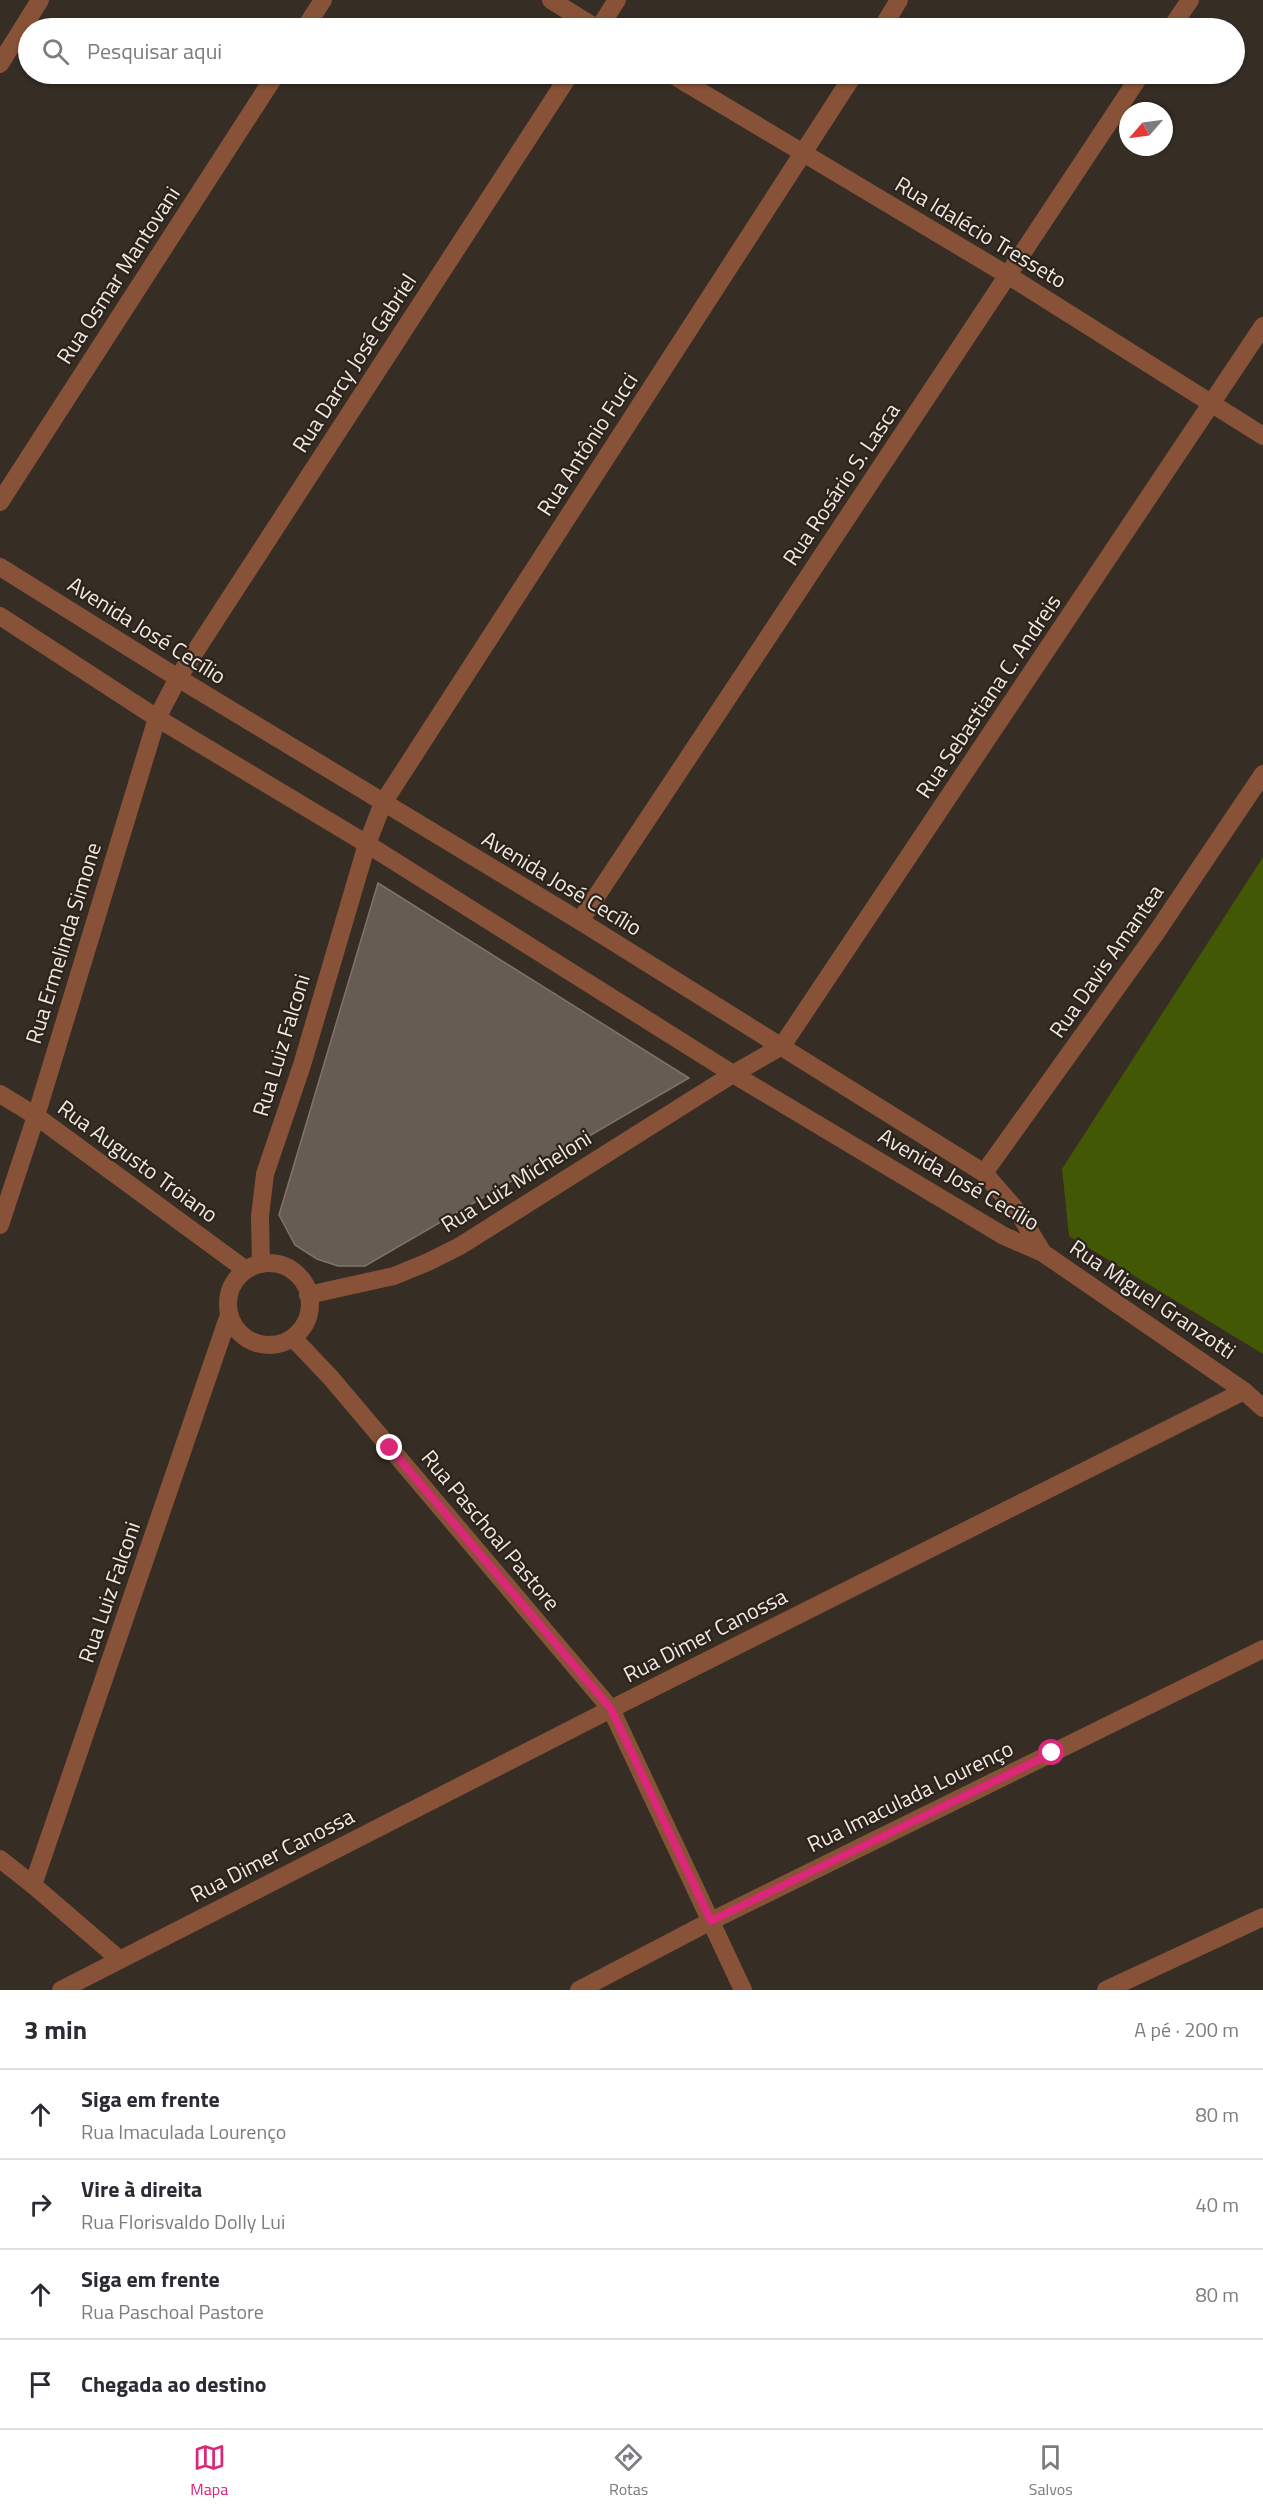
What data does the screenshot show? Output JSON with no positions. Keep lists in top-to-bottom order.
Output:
{
  "streets": {
    "street": [
      "Rua Idalécio Tresseto",
      "Rua Osmar Mantovani",
      "Rua Darcy José Gabriel",
      "Rua Antônio Fucci",
      "Rua Rosário S. Lasca",
      "Avenida José Cecílio",
      "Rua Sebastiana C. Andreis",
      "Rua Ermelinda Simone",
      "Rua Davis Amantea",
      "Rua Luiz Falconi",
      "Rua Augusto Troiano",
      "Rua Luiz Micheloni",
      "Rua Miguel Granzotti",
      "Rua Paschoal Pastore",
      "Rua Dimer Canossa",
      "Rua Imaculada Lourenço"
    ]
  },
  "crossings": [
    ["Rua Idalécio Tresseto", "Rua Antônio Fucci"],
    ["Rua Idalécio Tresseto", "Rua Rosário S. Lasca"],
    ["Rua Idalécio Tresseto", "Rua Sebastiana C. Andreis"],
    ["Rua Darcy José Gabriel", "Avenida José Cecílio"],
    ["Rua Darcy José Gabriel", "Rua Ermelinda Simone"],
    ["Rua Antônio Fucci", "Avenida José Cecílio"],
    ["Rua Antônio Fucci", "Rua Luiz Falconi"],
    ["Rua Rosário S. Lasca", "Avenida José Cecílio"],
    ["Avenida José Cecílio", "Rua Sebastiana C. Andreis"],
    ["Avenida José Cecílio", "Rua Ermelinda Simone"],
    ["Avenida José Cecílio", "Rua Davis Amantea"],
    ["Avenida José Cecílio", "Rua Luiz Falconi"],
    ["Avenida José Cecílio", "Rua Luiz Micheloni"],
    ["Avenida José Cecílio", "Rua Miguel Granzotti"],
    ["Rua Sebastiana C. Andreis", "Rua Luiz Micheloni"],
    ["Rua Ermelinda Simone", "Rua Augusto Troiano"],
    ["Rua Luiz Falconi", "Rua Augusto Troiano"],
    ["Rua Luiz Falconi", "Rua Luiz Micheloni"],
    ["Rua Luiz Falconi", "Rua Paschoal Pastore"],
    ["Rua Augusto Troiano", "Rua Luiz Micheloni"],
    ["Rua Augusto Troiano", "Rua Paschoal Pastore"],
    ["Rua Luiz Micheloni", "Rua Paschoal Pastore"],
    ["Rua Miguel Granzotti", "Rua Dimer Canossa"],
    ["Rua Paschoal Pastore", "Rua Dimer Canossa"],
    ["Rua Paschoal Pastore", "Rua Imaculada Lourenço"]
  ],
  "north": "bottom left",
  "page": {
    "search": "Pesquisar aqui",
    "heading": ["3 min", "A pé · 200 m"],
    "list": [
      ["Siga em frente", "Rua Imaculada Lourenço", "80 m"],
      ["Vire à direita", "Rua Florisvaldo Dolly Lui", "40 m"],
      ["Siga em frente", "Rua Paschoal Pastore", "80 m"],
      "Chegada ao destino"
    ],
    "nav": ["Mapa", "Rotas", "Salvos"]
  }
}
